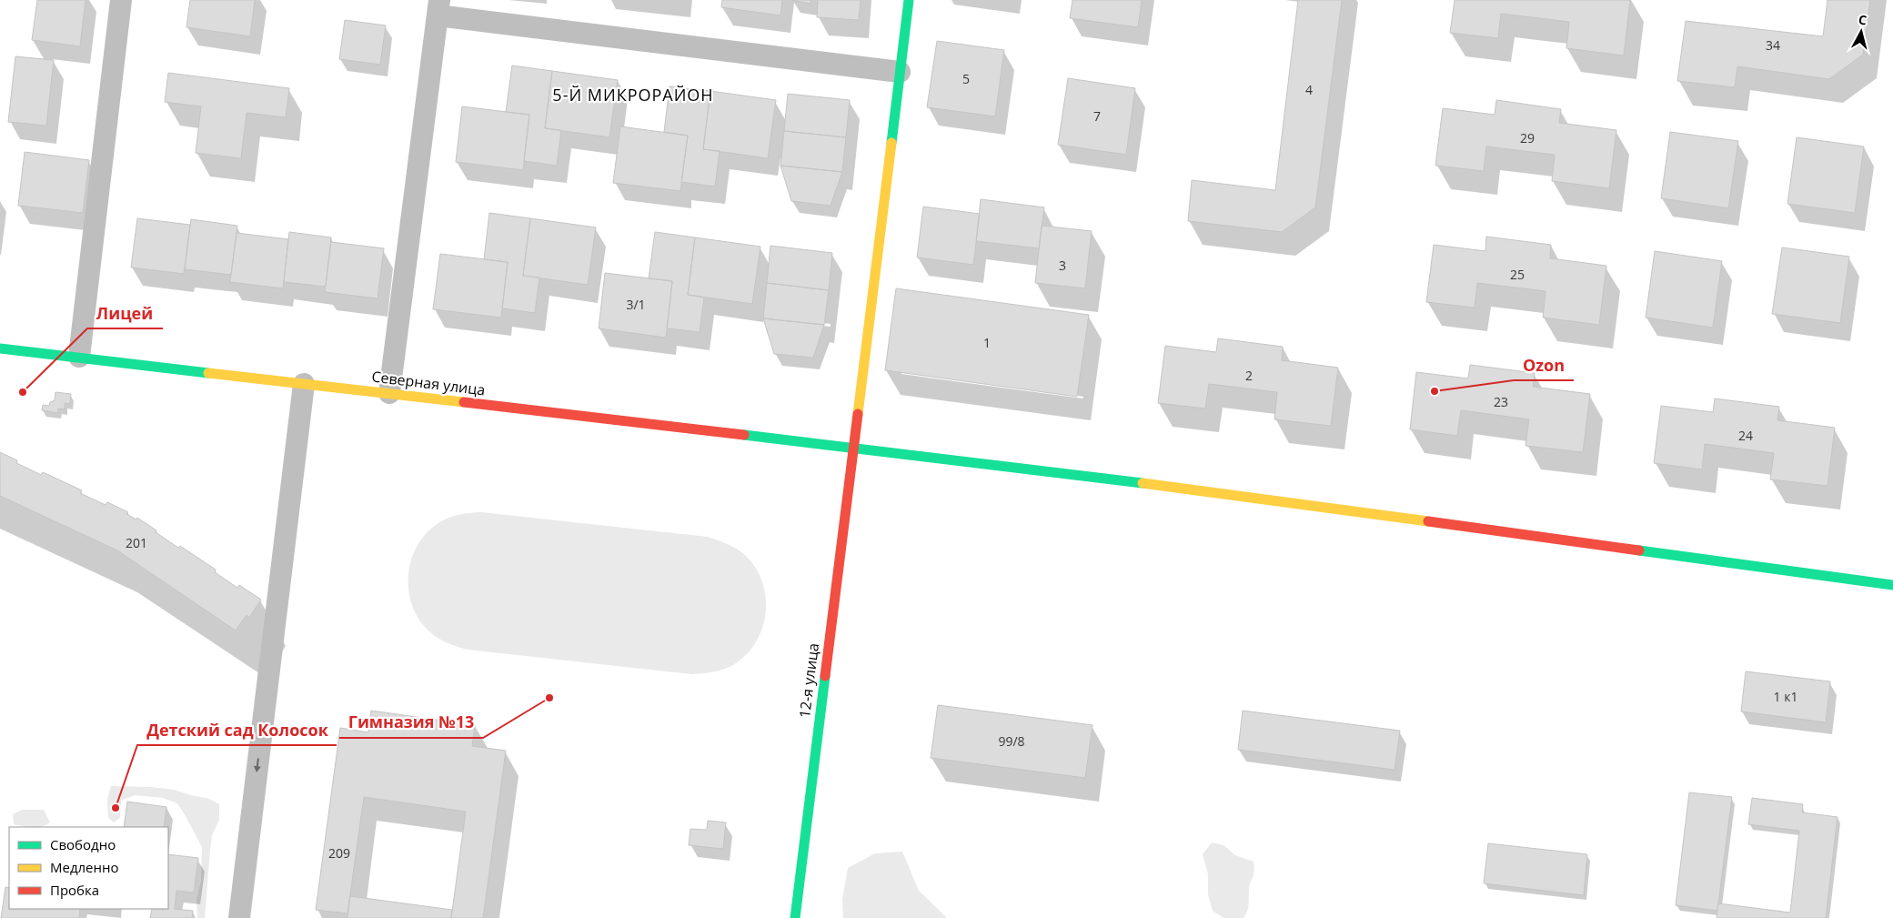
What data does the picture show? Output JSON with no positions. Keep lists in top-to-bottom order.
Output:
{
  "streets": {
    "street": ["Северная улица", "12-я улица"]
  },
  "crossings": [
    ["Северная улица", "12-я улица"]
  ],
  "districts": ["5-Й МИКРОРАЙОН"],
  "places": [
    "Ozon",
    "Лицей",
    "Гимназия №13",
    "Детский сад Колосок"
  ],
  "house_numbers": [
    "34",
    "5",
    "4",
    "7",
    "29",
    "3",
    "25",
    "3/1",
    "1",
    "2",
    "23",
    "24",
    "201",
    "1 к1",
    "99/8",
    "209"
  ],
  "legend": ["Свободно", "Медленно", "Пробка"],
  "north": "top"
}
